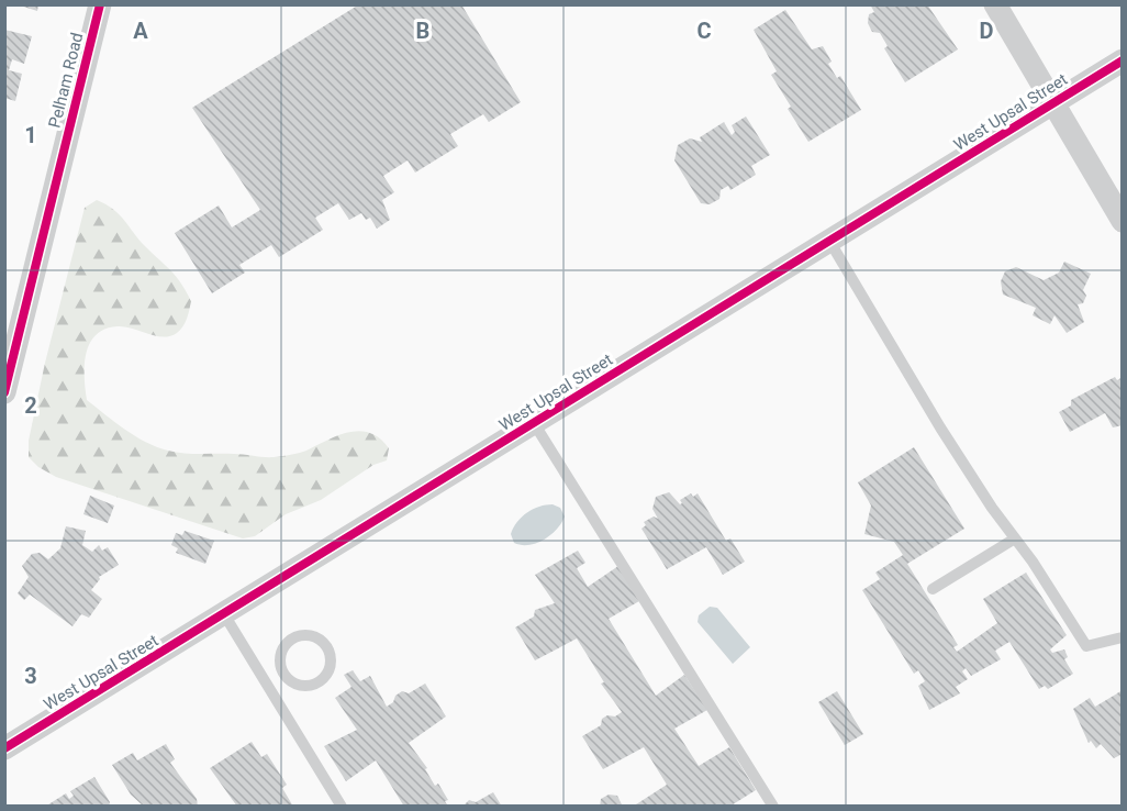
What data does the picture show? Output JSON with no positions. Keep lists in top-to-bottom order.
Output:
{
  "streets": {
    "street": ["Pelham Road", "West Upsal Street"]
  },
  "grid": {
    "columns": [
      "A",
      "B",
      "C",
      "D"
    ],
    "rows": ["1", "2", "3"]
  }
}
